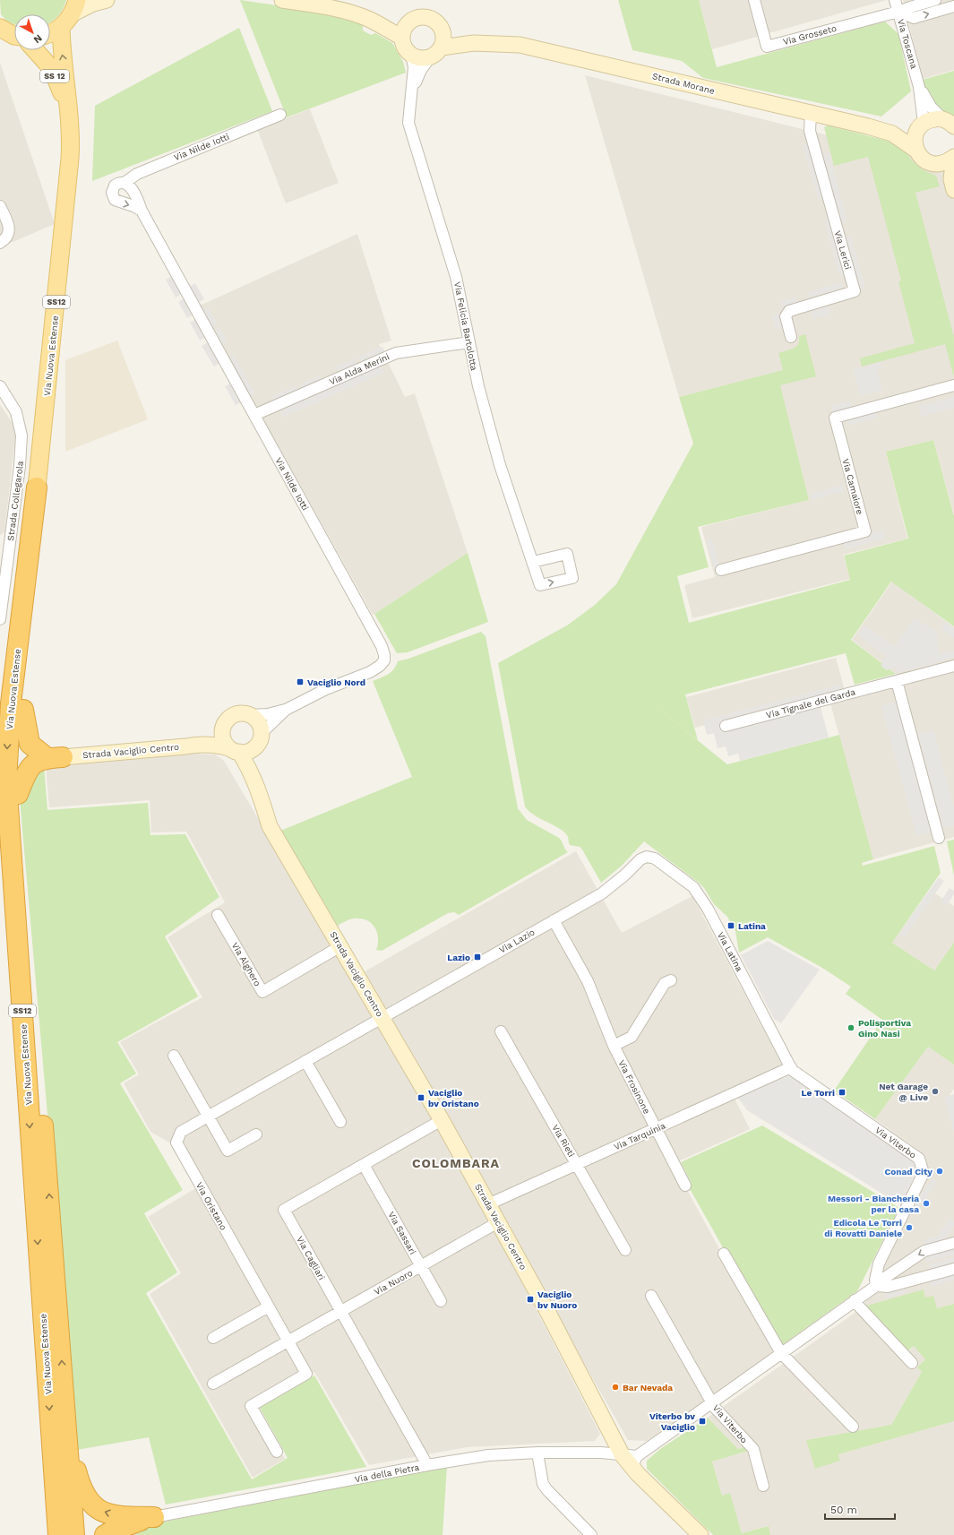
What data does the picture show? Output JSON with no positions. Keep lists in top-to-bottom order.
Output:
{
  "streets": {
    "highway": ["SS12", "Via Nuova Estense"],
    "main road": ["SS 12"],
    "street": [
      "Via Grosseto",
      "Via Toscana",
      "Strada Morane",
      "Via Nilde Iotti",
      "Via Lerici",
      "Via Felicia Bartolotta",
      "Via Alda Merini",
      "Via Camaiore",
      "Strada Collegarola",
      "Via Tignale del Garda",
      "Strada Vaciglio Centro",
      "Via Lazio",
      "Via Latina",
      "Via Alghero",
      "Via Frosinone",
      "Via Tarquinia",
      "Via Rieti",
      "Via Viterbo",
      "Via Oristano",
      "Via Sassari",
      "Via Cagliari",
      "Via Nuoro",
      "Via della Pietra"
    ]
  },
  "crossings": [
    ["Via Grosseto", "Via Toscana"],
    ["Via Toscana", "Strada Morane"],
    ["Strada Morane", "Via Lerici"],
    ["Strada Morane", "Via Felicia Bartolotta"],
    ["Via Nilde Iotti", "Via Alda Merini"],
    ["Via Nilde Iotti", "Strada Vaciglio Centro"],
    ["Via Felicia Bartolotta", "Via Alda Merini"],
    ["Strada Vaciglio Centro", "Via Lazio"],
    ["Strada Vaciglio Centro", "Via Alghero"],
    ["Strada Vaciglio Centro", "Via Tarquinia"],
    ["Strada Vaciglio Centro", "Via Viterbo"],
    ["Strada Vaciglio Centro", "Via Oristano"],
    ["Strada Vaciglio Centro", "Via Cagliari"],
    ["Strada Vaciglio Centro", "Via Nuoro"],
    ["Strada Vaciglio Centro", "Via della Pietra"],
    ["Via Lazio", "Via Latina"],
    ["Via Lazio", "Via Frosinone"],
    ["Via Lazio", "Via Oristano"],
    ["Via Latina", "Via Tarquinia"],
    ["Via Latina", "Via Viterbo"],
    ["Via Frosinone", "Via Tarquinia"],
    ["Via Tarquinia", "Via Rieti"],
    ["Via Tarquinia", "Via Viterbo"],
    ["Via Viterbo", "Via della Pietra"],
    ["Via Oristano", "Via Nuoro"],
    ["Via Sassari", "Via Cagliari"],
    ["Via Sassari", "Via Nuoro"],
    ["Via Cagliari", "Via Nuoro"],
    ["Via Cagliari", "Via della Pietra"]
  ],
  "districts": ["COLOMBARA"],
  "places": {
    "transit": [
      "Vaciglio Nord",
      "Latina",
      "Lazio",
      "Le Torri",
      "Vaciglio bv Oristano",
      "Vaciglio bv Nuoro",
      "Viterbo bv Vaciglio"
    ],
    "other": [
      "Polisportiva Gino Nasi",
      "Net Garage @ Live",
      "Conad City",
      "Messori - Biancheria per la casa",
      "Edicola Le Torri di Rovatti Daniele",
      "Bar Nevada"
    ]
  },
  "scale_bar": "50 m",
  "north": "bottom right"
}
